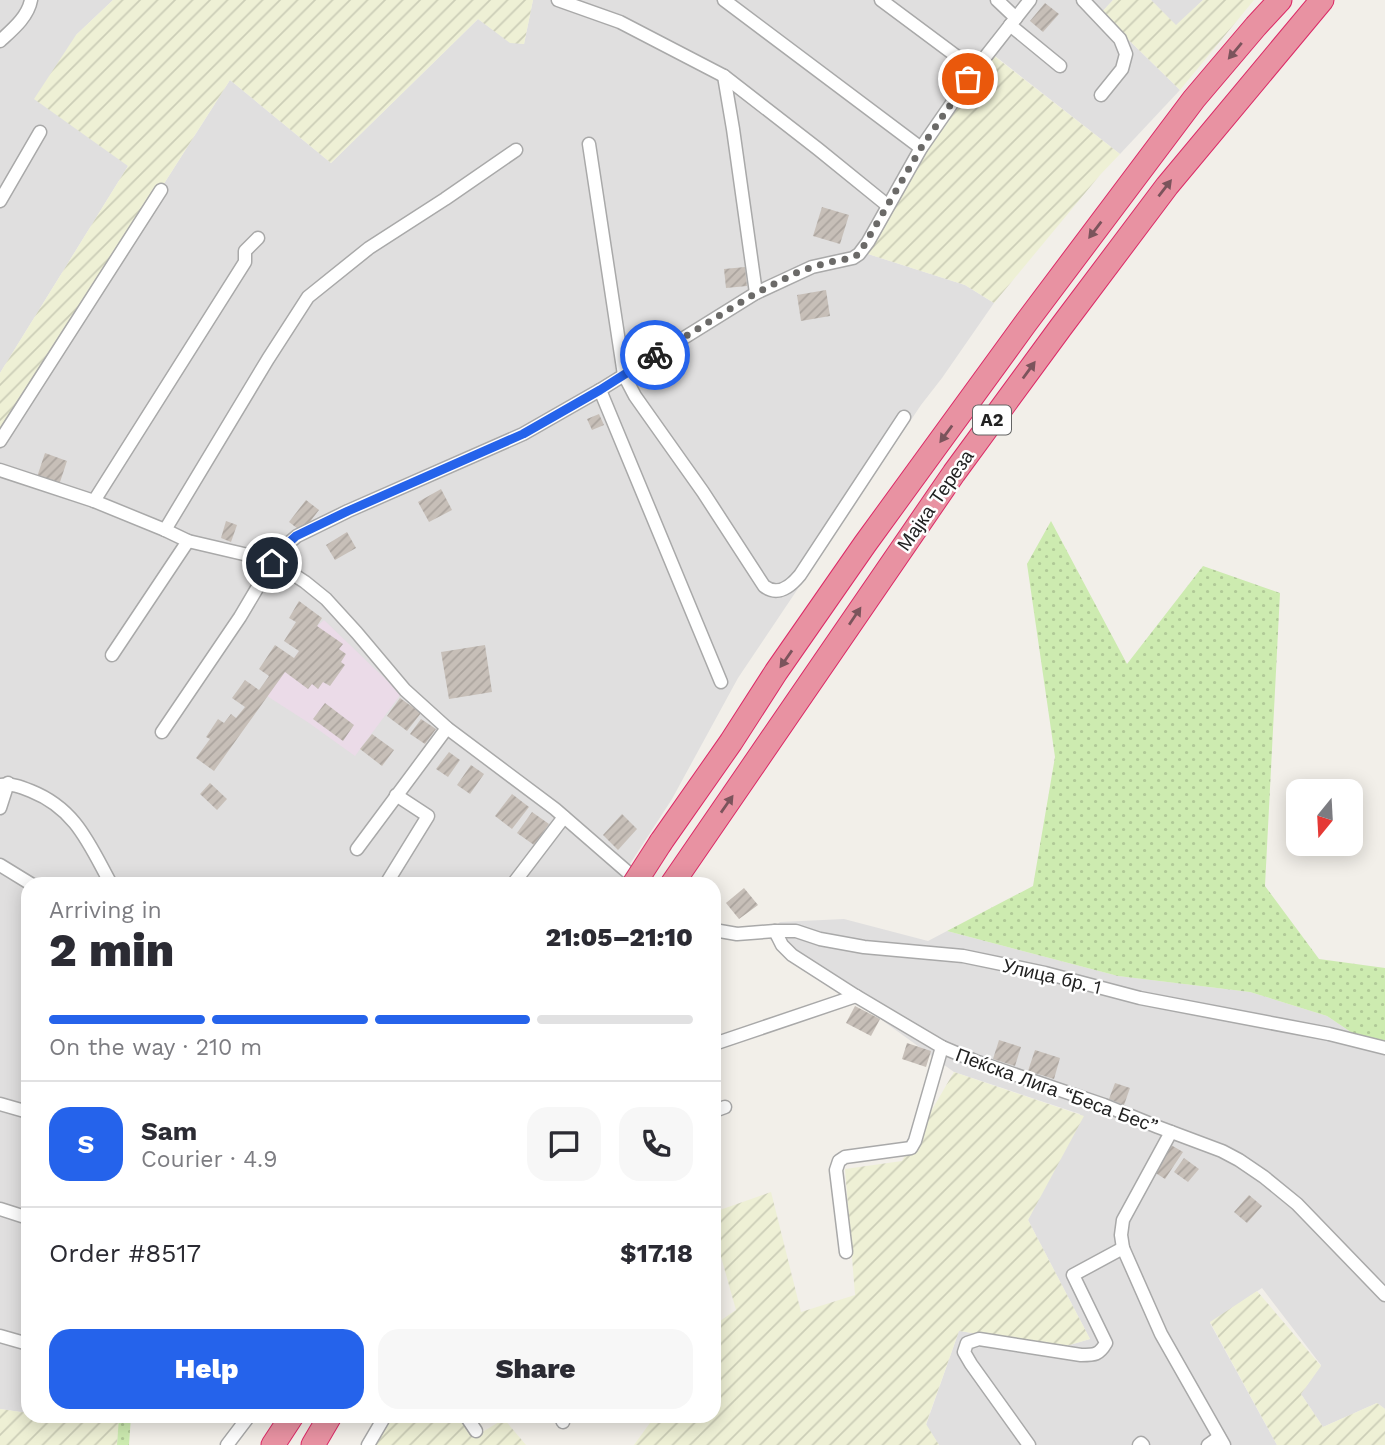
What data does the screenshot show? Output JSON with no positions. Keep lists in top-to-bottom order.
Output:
{
  "streets": {
    "highway": ["A2", "Мајка Тереза"],
    "street": ["Улица бр. 1", "Пеќска Лига “Беса Бес”"]
  },
  "crossings": [
    ["Улица бр. 1", "Пеќска Лига “Беса Бес”"]
  ],
  "north": "bottom",
  "page": {
    "heading": ["2 min", "Arriving in", "21:05–21:10"],
    "panel": [
      "Sam",
      "Courier · 4.9",
      "Order #8517",
      "$17.18"
    ],
    "bar": "On the way · 210 m",
    "round": "S",
    "buttons": ["Help", "Share"]
  }
}
